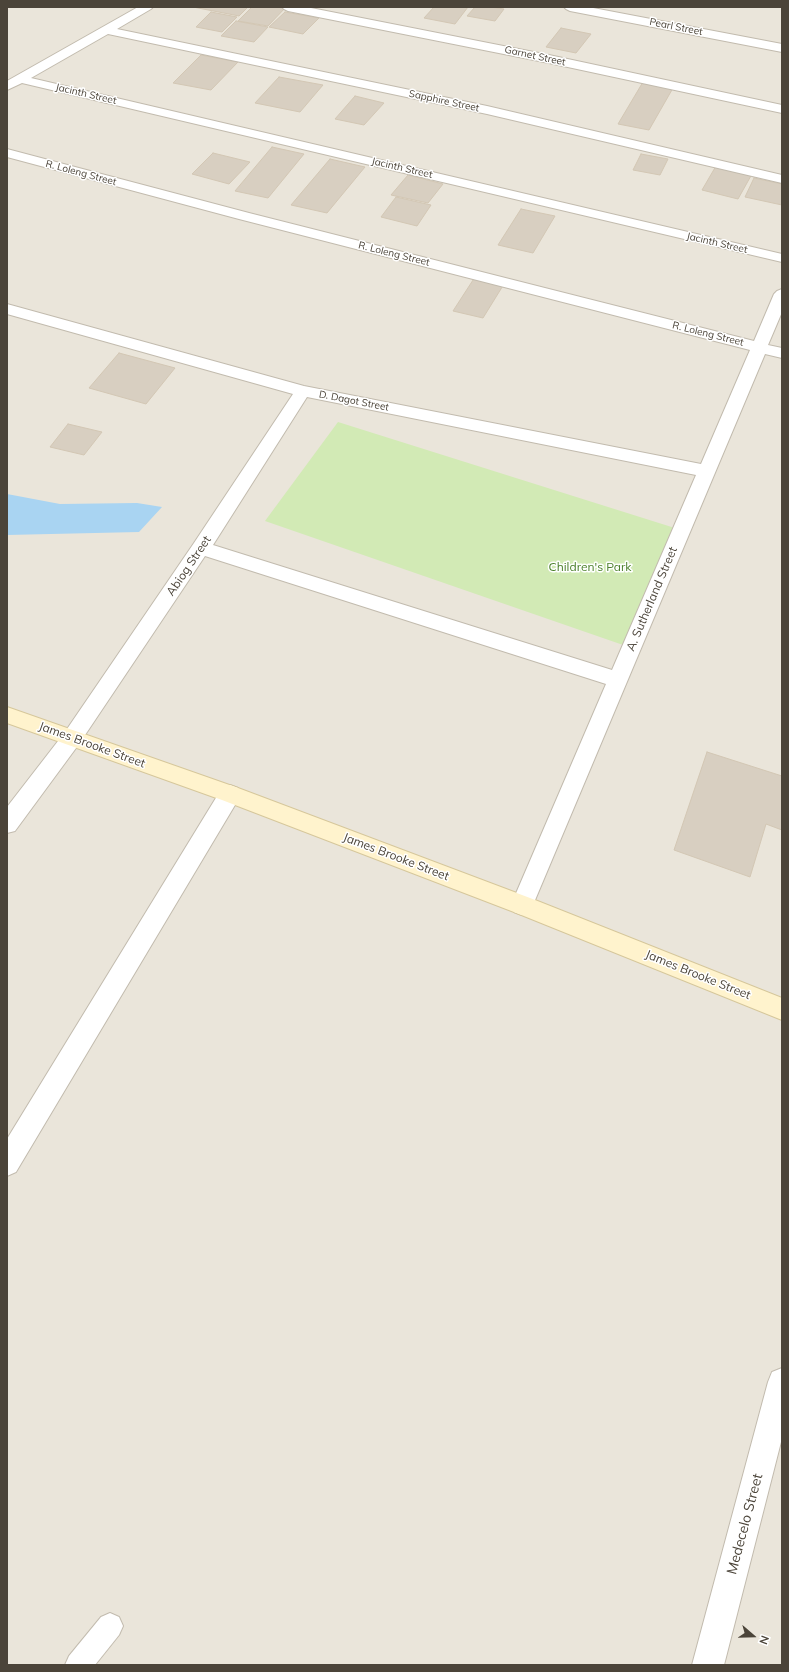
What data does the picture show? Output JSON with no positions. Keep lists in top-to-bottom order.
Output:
{
  "streets": {
    "street": [
      "Pearl Street",
      "Garnet Street",
      "Jacinth Street",
      "Sapphire Street",
      "R. Loleng Street",
      "D. Dagot Street",
      "Abiog Street",
      "A. Sutherland Street",
      "James Brooke Street",
      "Medecelo Street"
    ]
  },
  "crossings": [
    ["R. Loleng Street", "A. Sutherland Street"],
    ["D. Dagot Street", "Abiog Street"],
    ["D. Dagot Street", "A. Sutherland Street"],
    ["Abiog Street", "James Brooke Street"],
    ["A. Sutherland Street", "James Brooke Street"]
  ],
  "parks": ["Children's Park"],
  "north": "right"
}
